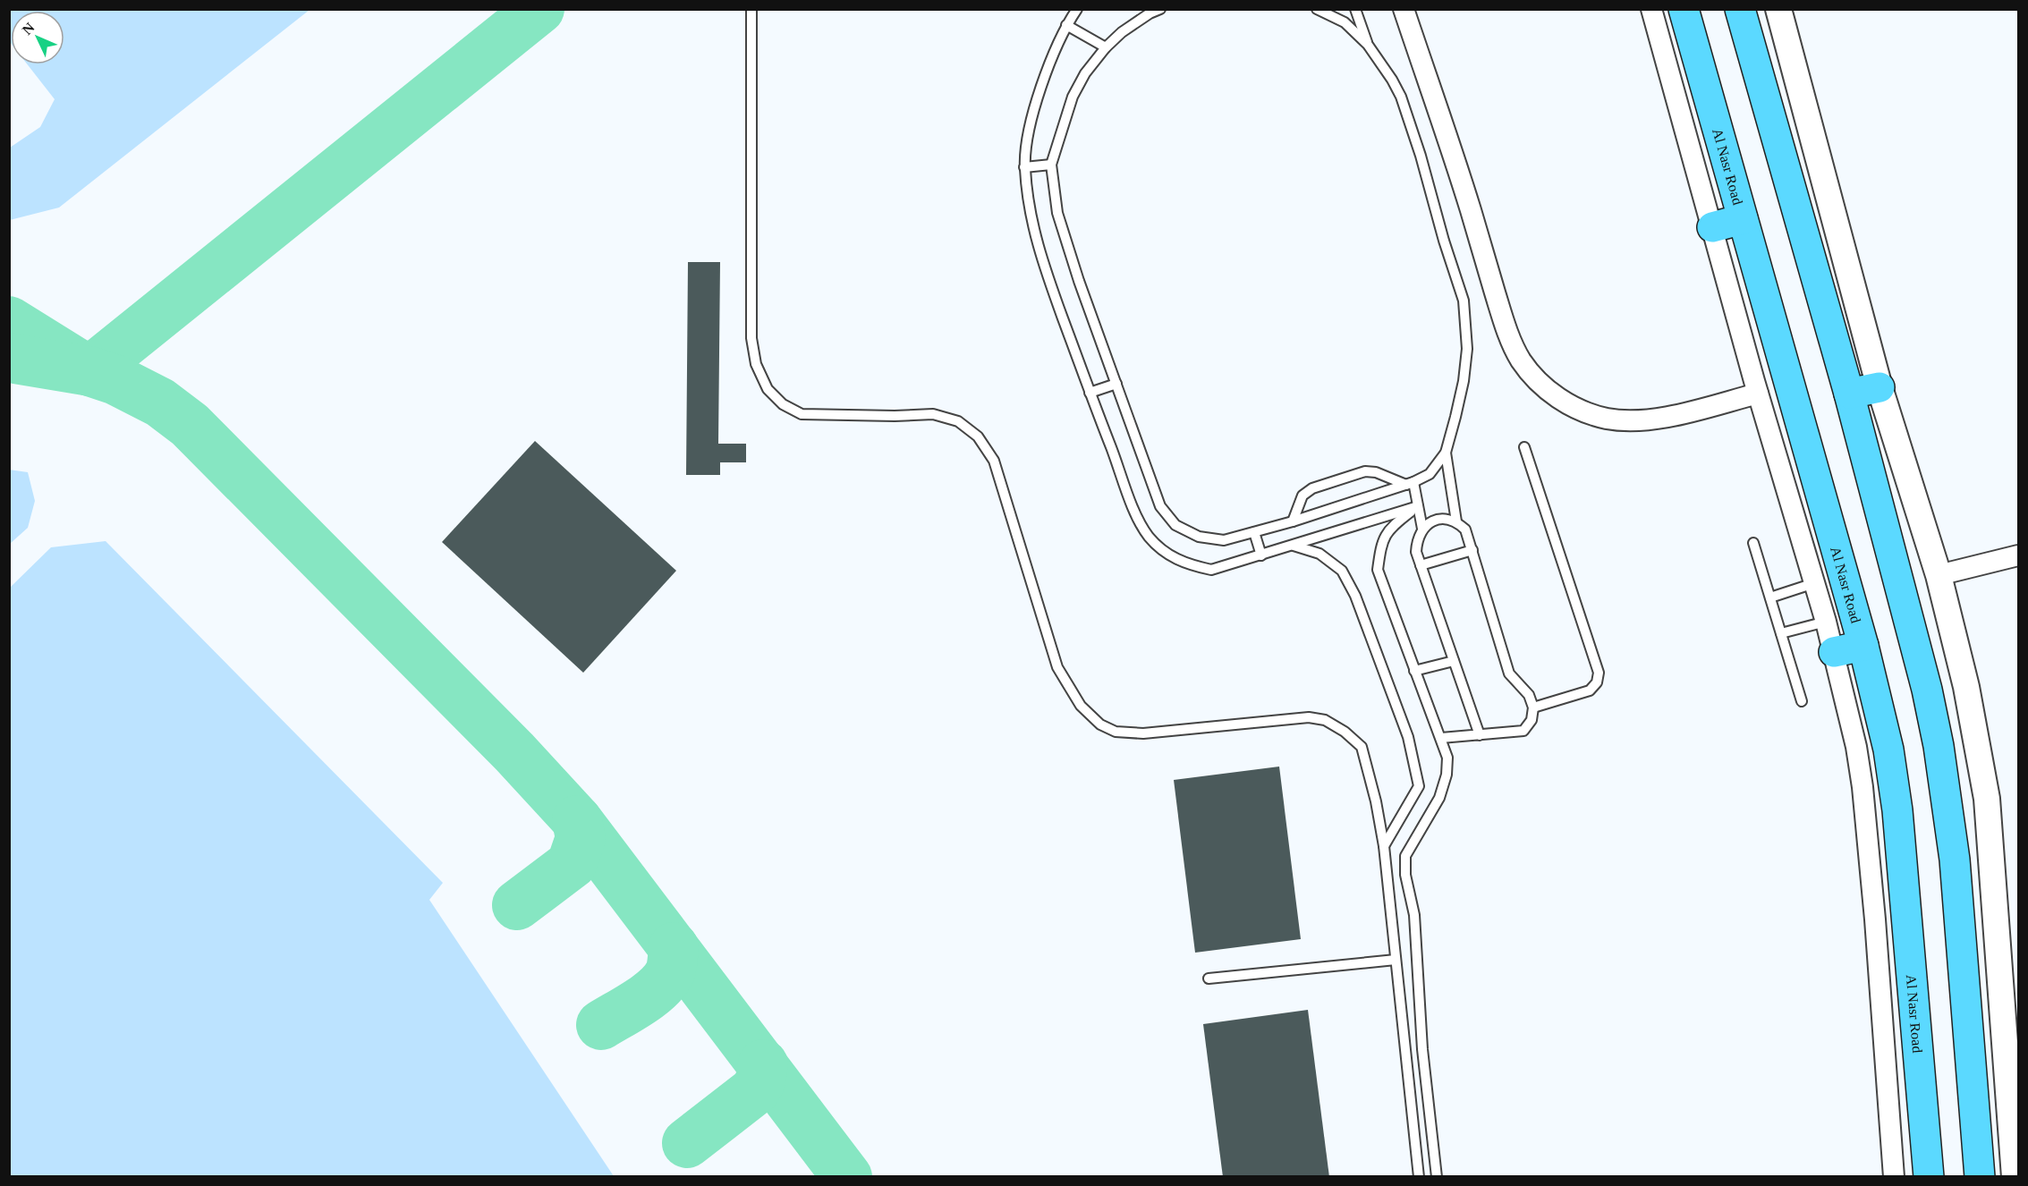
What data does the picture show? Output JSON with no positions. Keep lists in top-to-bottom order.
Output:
{
  "streets": {
    "highway": ["Al Nasr Road"]
  },
  "north": "top left"
}
